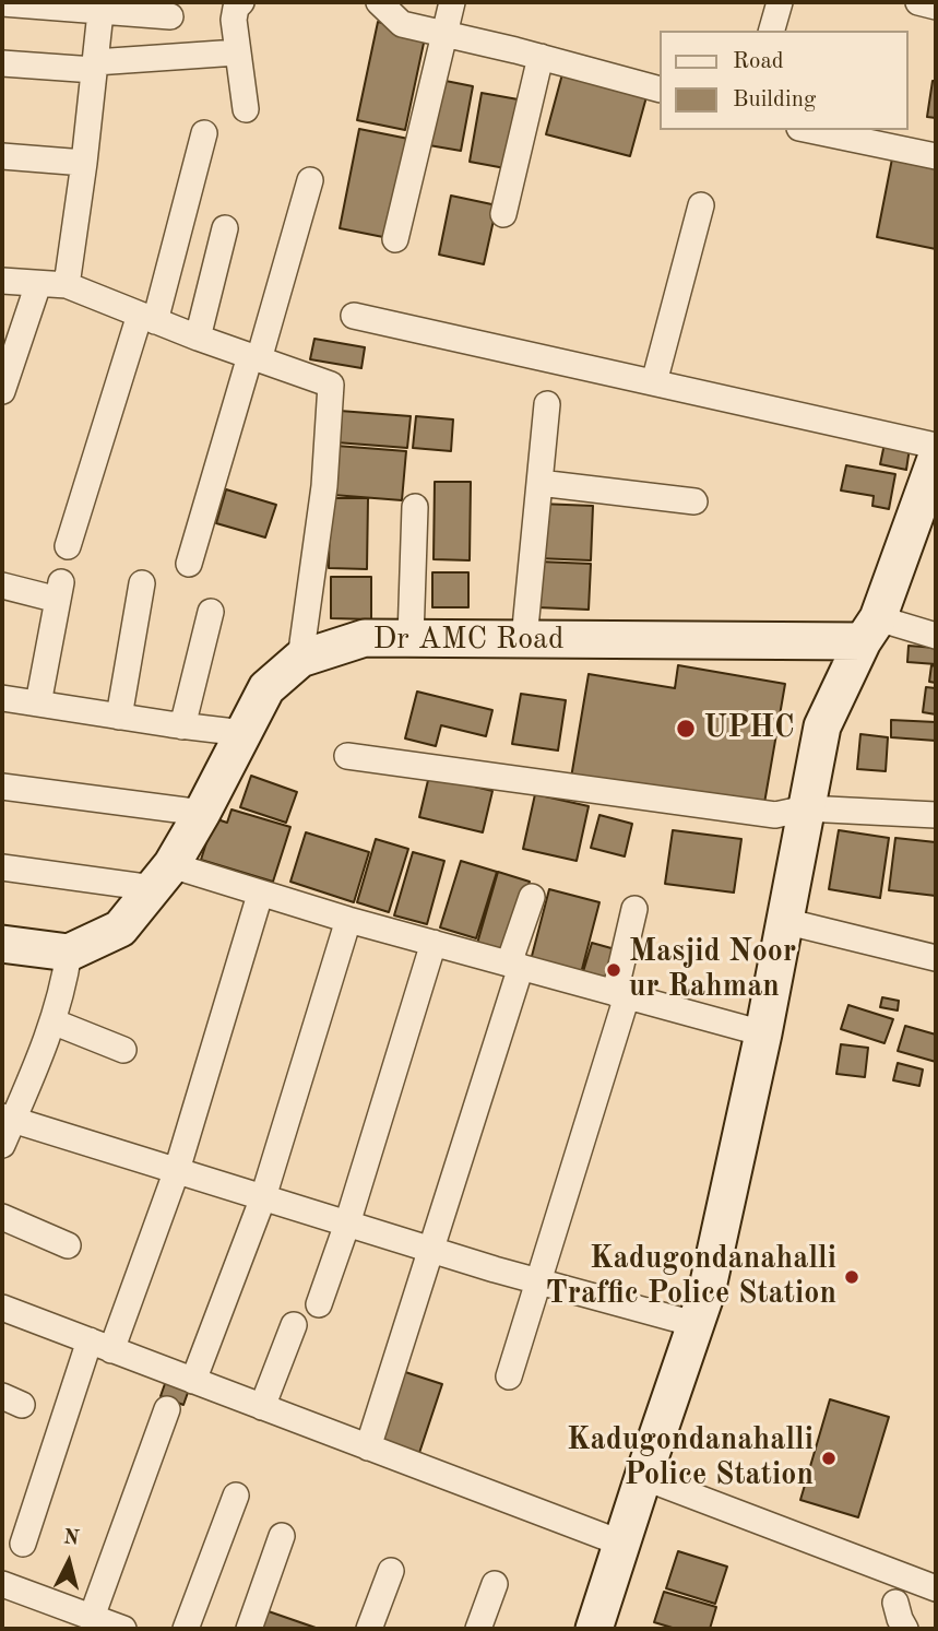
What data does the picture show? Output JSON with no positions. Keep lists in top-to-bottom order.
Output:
{
  "streets": {
    "main road": ["Dr AMC Road"]
  },
  "places": [
    "UPHC",
    "Masjid Noor ur Rahman",
    "Kadugondanahalli Traffic Police Station",
    "Kadugondanahalli Police Station"
  ],
  "legend": ["Road", "Building"],
  "north": "top"
}
